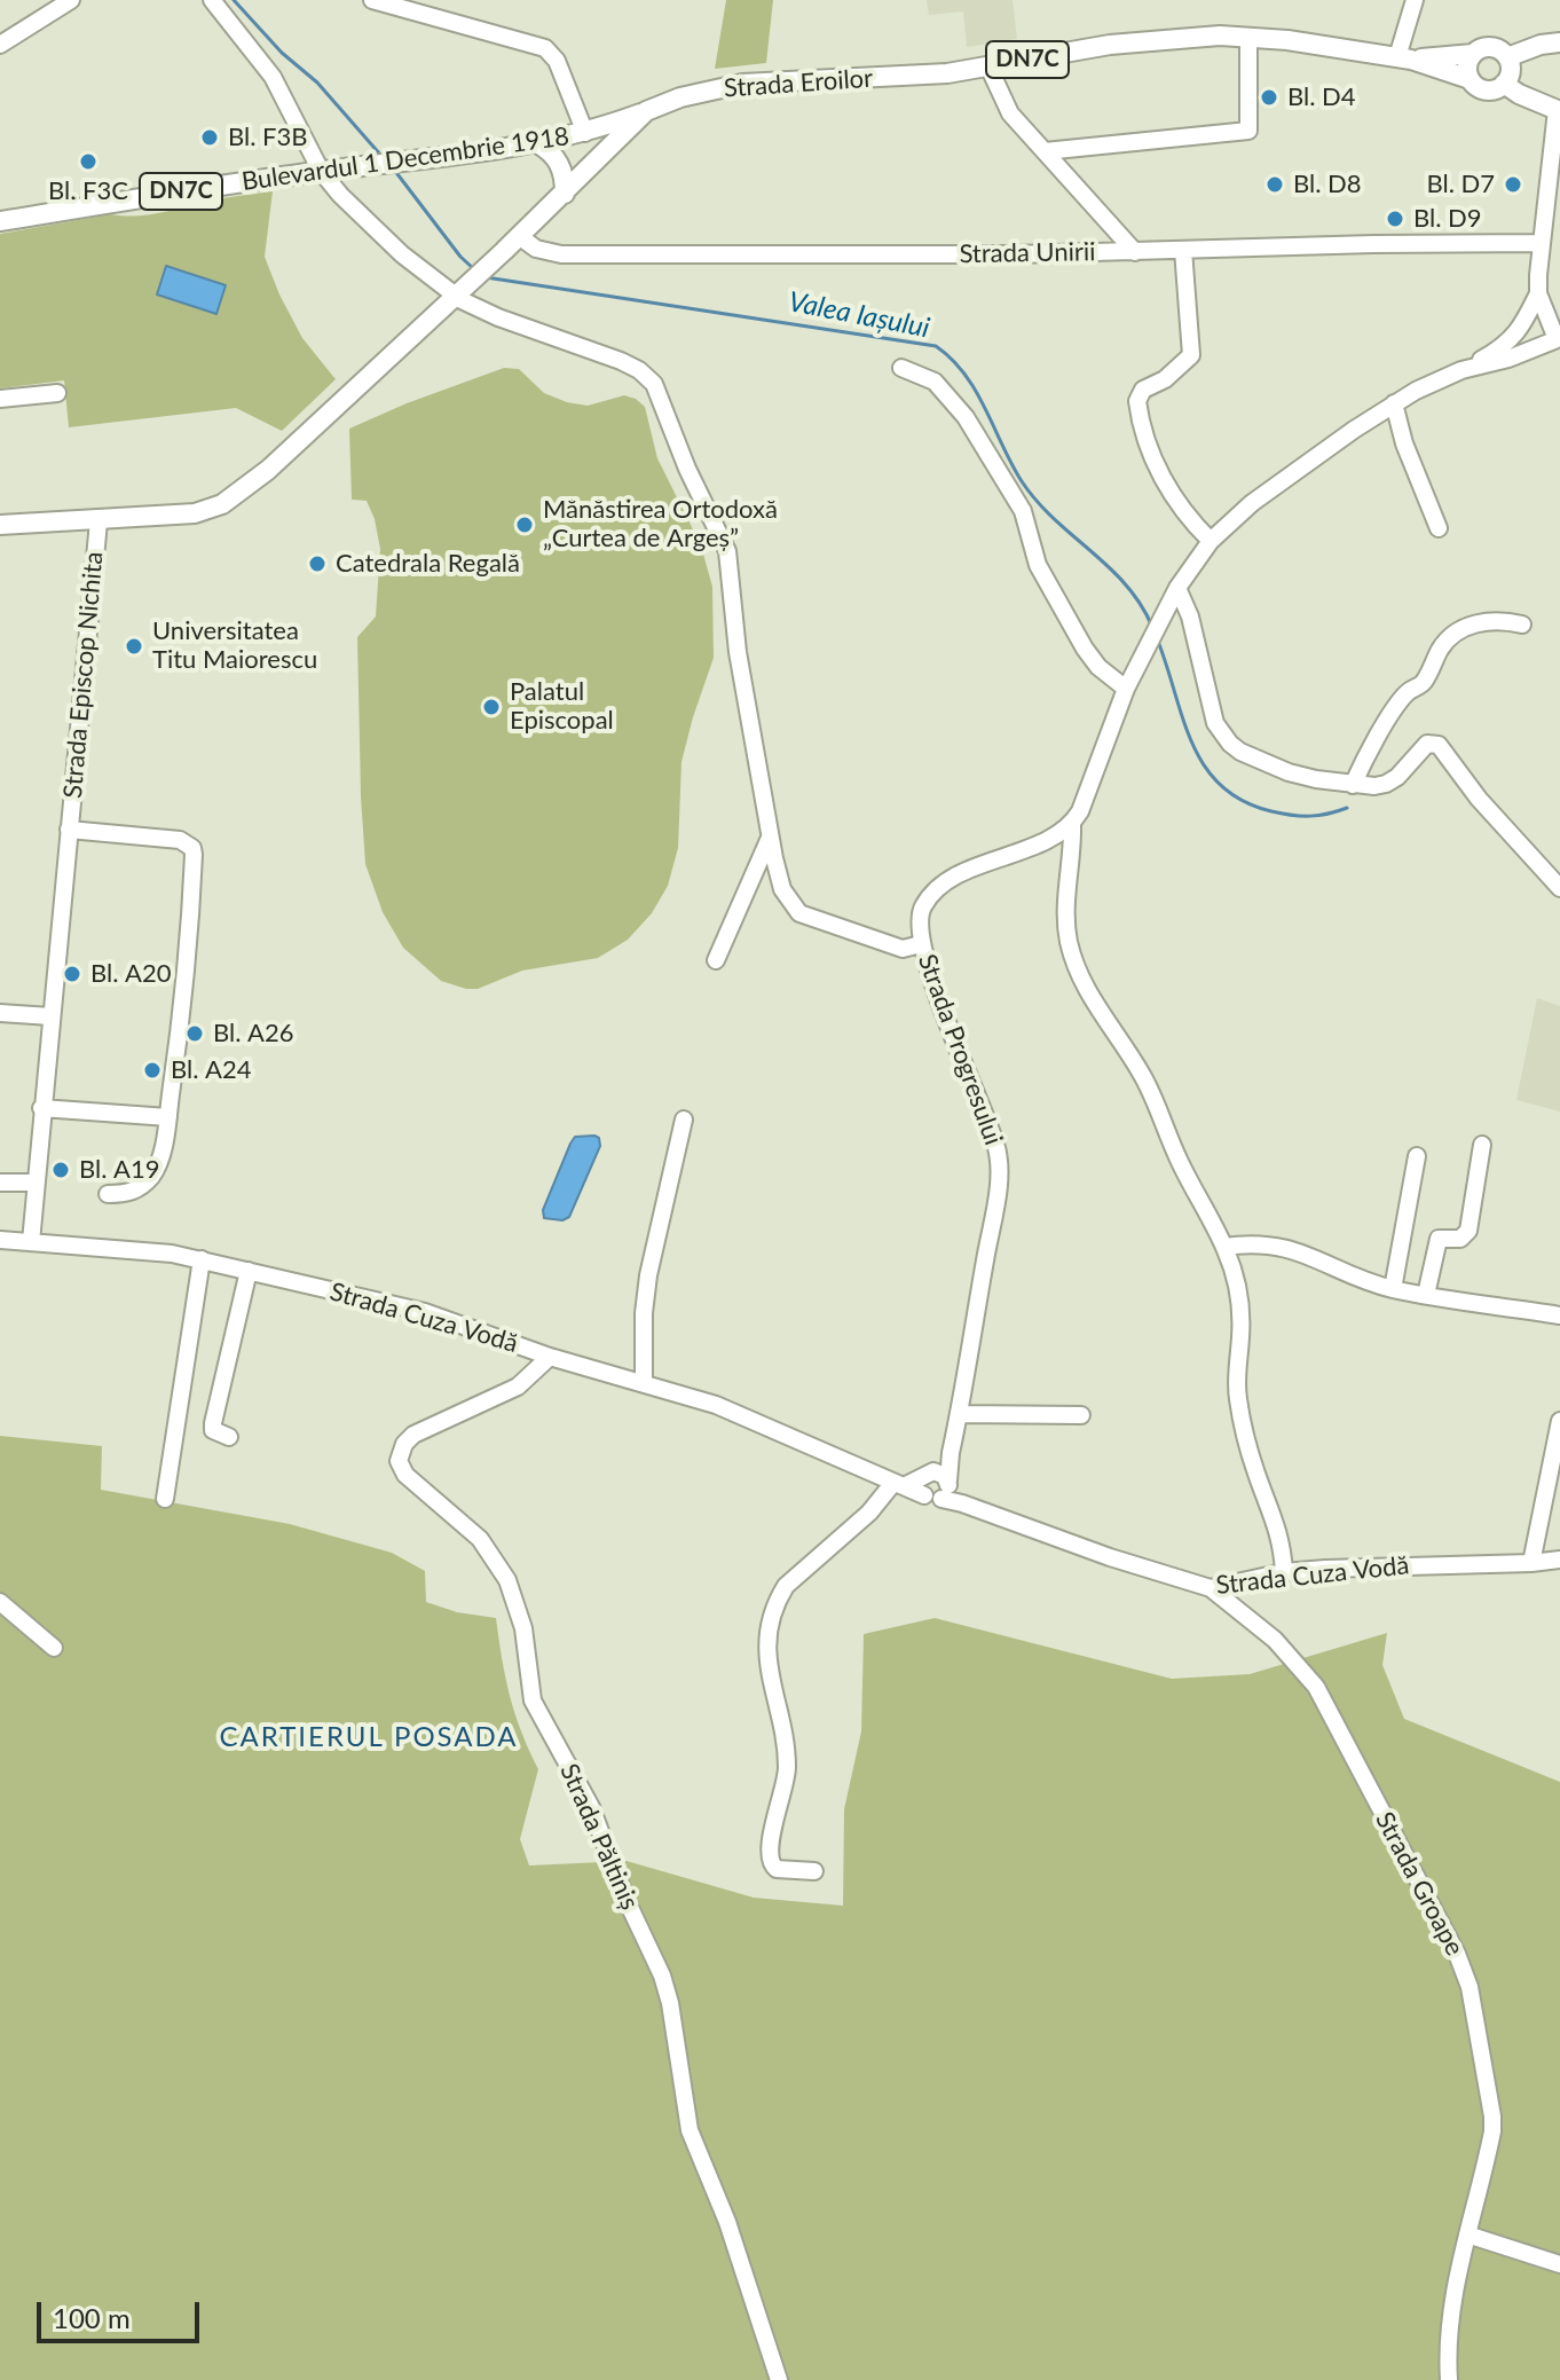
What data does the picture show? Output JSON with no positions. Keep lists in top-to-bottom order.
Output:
{
  "streets": {
    "main road": ["DN7C", "Strada Eroilor", "Bulevardul 1 Decembrie 1918"],
    "street": [
      "Strada Unirii",
      "Strada Episcop Nichita",
      "Strada Progresului",
      "Strada Cuza Vodă",
      "Strada Păltiniș",
      "Strada Groape"
    ]
  },
  "crossings": [
    ["DN7C", "Strada Eroilor"],
    ["Strada Eroilor", "Bulevardul 1 Decembrie 1918"],
    ["Strada Eroilor", "Strada Unirii"],
    ["Strada Eroilor", "Strada Episcop Nichita"],
    ["Strada Episcop Nichita", "Strada Cuza Vodă"],
    ["Strada Progresului", "Strada Cuza Vodă"],
    ["Strada Cuza Vodă", "Strada Păltiniș"],
    ["Strada Cuza Vodă", "Strada Groape"]
  ],
  "districts": ["CARTIERUL POSADA"],
  "water": ["Valea Iașului"],
  "places": [
    "Bl. D4",
    "Bl. F3B",
    "Bl. F3C",
    "Bl. D8",
    "Bl. D7",
    "Bl. D9",
    "Mănăstirea Ortodoxă „Curtea de Argeș”",
    "Catedrala Regală",
    "Universitatea Titu Maiorescu",
    "Palatul Episcopal",
    "Bl. A20",
    "Bl. A26",
    "Bl. A24",
    "Bl. A19"
  ],
  "scale_bar": "100 m"
}
